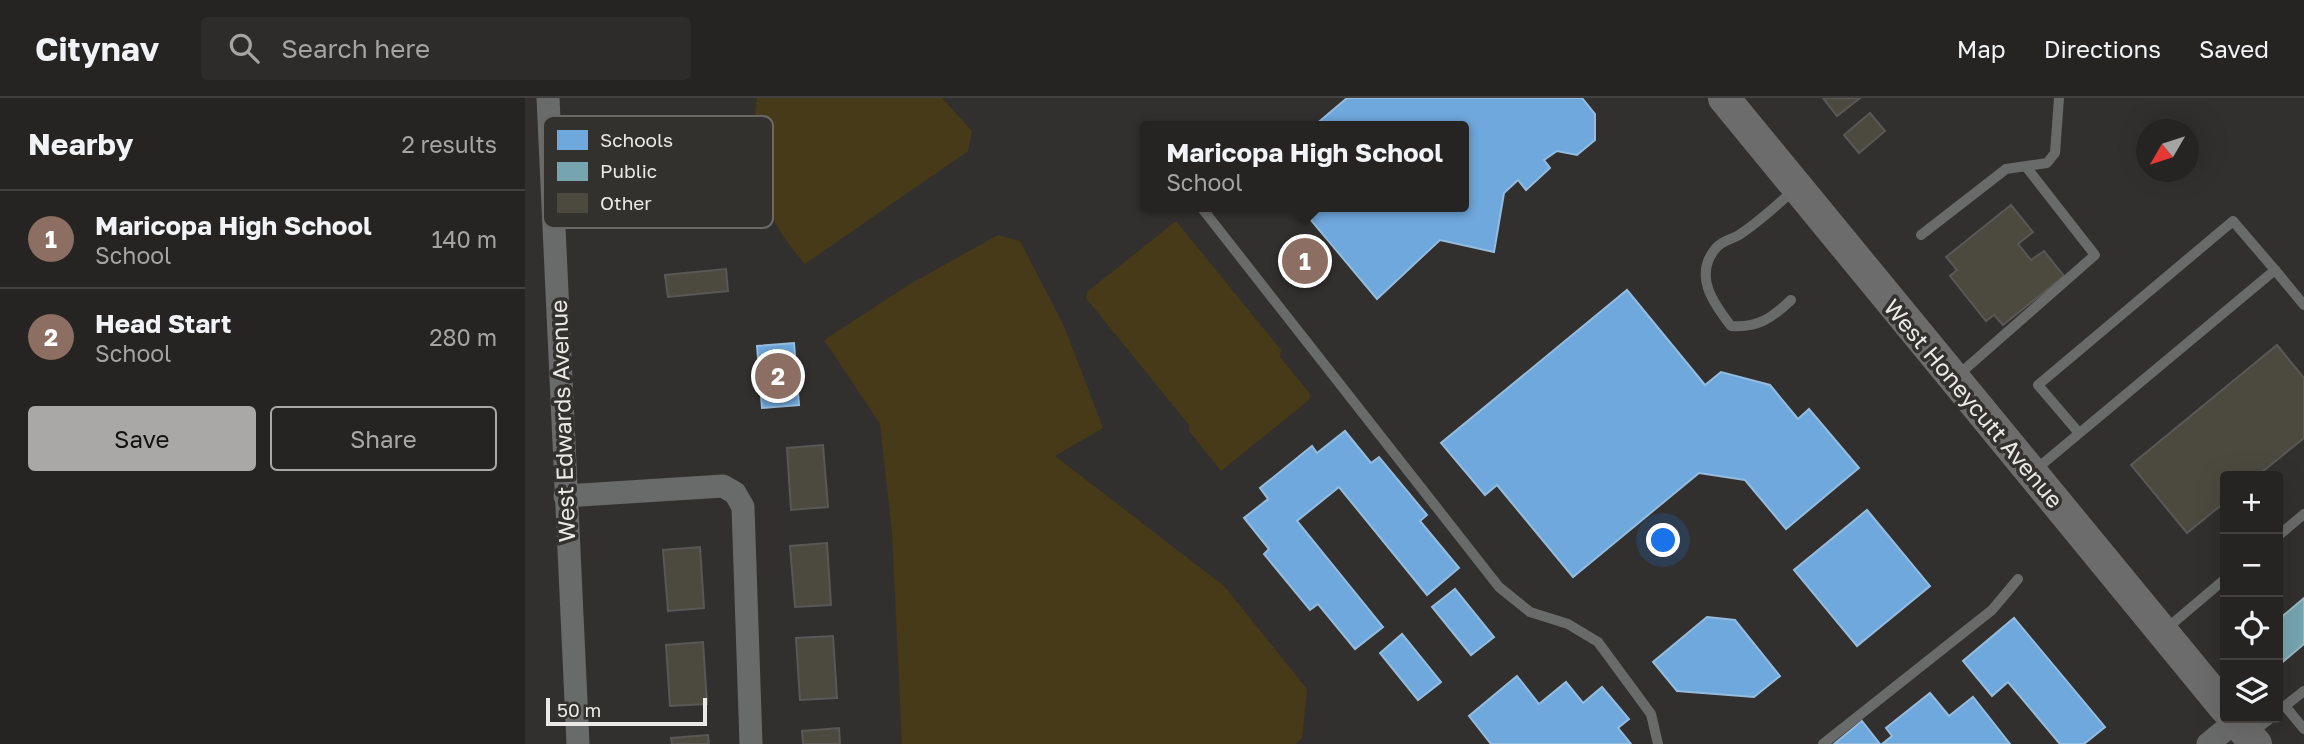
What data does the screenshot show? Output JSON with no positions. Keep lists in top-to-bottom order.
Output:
{
  "streets": {
    "street": ["West Honeycutt Avenue", "West Edwards Avenue"]
  },
  "legend": ["Schools", "Public", "Other"],
  "scale_bar": "50 m",
  "north": "bottom left",
  "page": {
    "header": "Citynav",
    "search": "Search here",
    "nav": ["Map", "Directions", "Saved"],
    "heading": ["Nearby", "2 results"],
    "popup": ["Maricopa High School", "School"],
    "list": [
      {
        "mark": "1",
        "name": "Maricopa High School",
        "note": "School",
        "value": "140 m"
      },
      {
        "mark": "2",
        "name": "Head Start",
        "note": "School",
        "value": "280 m"
      }
    ],
    "pins": ["1", "2"],
    "buttons": ["Save", "Share"],
    "map_buttons": ["+", "−"],
    "scale": "50 m"
  }
}
